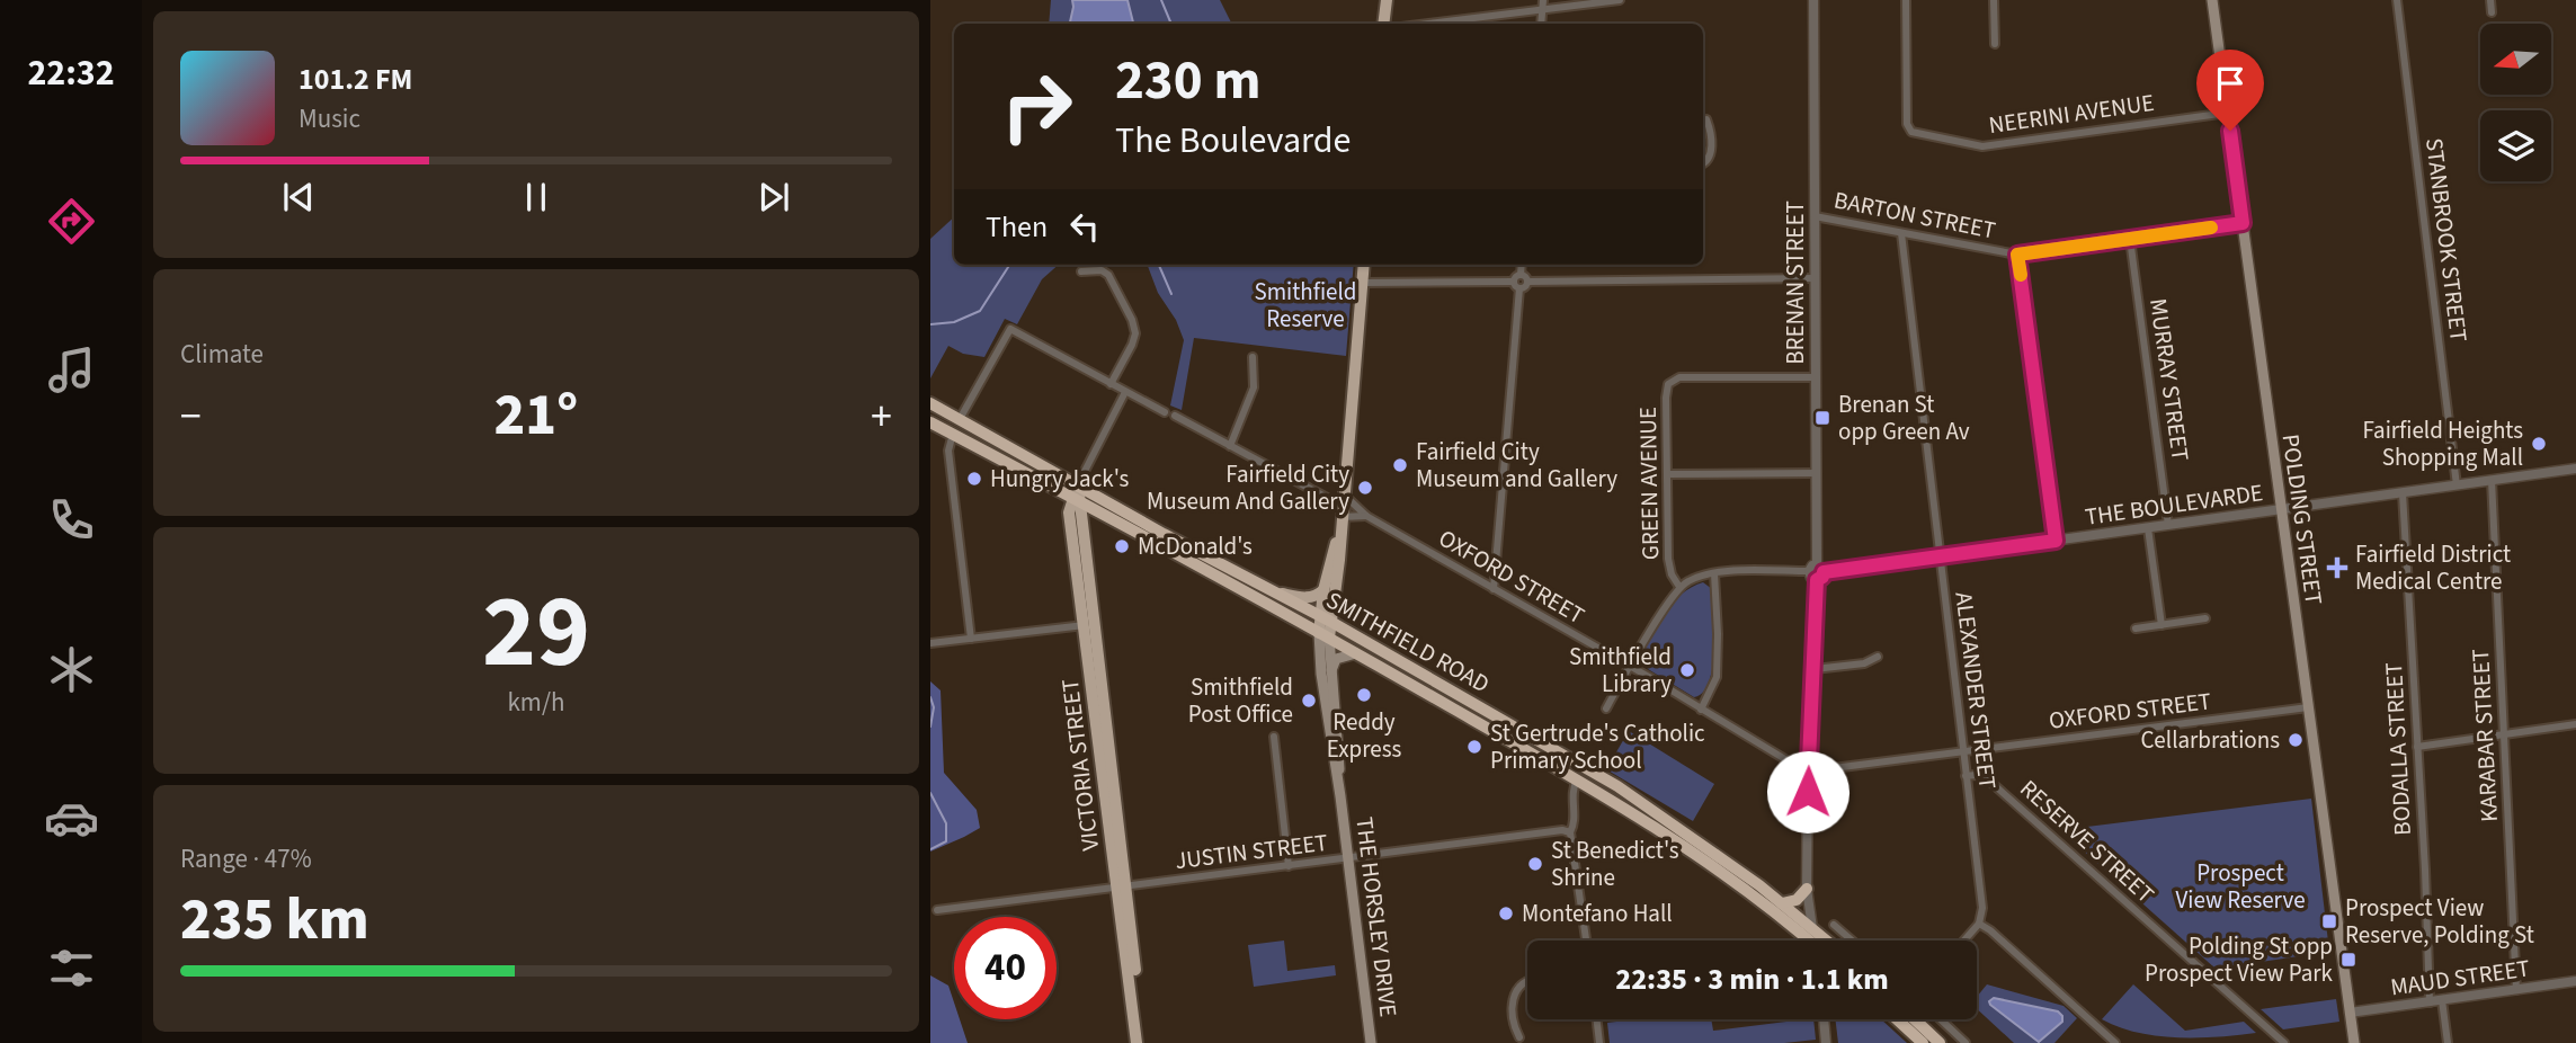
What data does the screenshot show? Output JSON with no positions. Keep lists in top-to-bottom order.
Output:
{
  "streets": {
    "highway": ["SMITHFIELD ROAD"],
    "main road": ["POLDING STREET", "VICTORIA STREET", "THE HORSLEY DRIVE"],
    "street": [
      "NEERINI AVENUE",
      "BARTON STREET",
      "STANBROOK STREET",
      "BRENAN STREET",
      "MURRAY STREET",
      "GREEN AVENUE",
      "THE BOULEVARDE",
      "OXFORD STREET",
      "ALEXANDER STREET",
      "KARABAR STREET",
      "BODALLA STREET",
      "RESERVE STREET",
      "JUSTIN STREET",
      "MAUD STREET"
    ]
  },
  "crossings": [
    ["NEERINI AVENUE", "POLDING STREET"],
    ["BARTON STREET", "BRENAN STREET"],
    ["BARTON STREET", "MURRAY STREET"],
    ["BARTON STREET", "POLDING STREET"],
    ["BARTON STREET", "ALEXANDER STREET"],
    ["STANBROOK STREET", "THE BOULEVARDE"],
    ["BRENAN STREET", "GREEN AVENUE"],
    ["BRENAN STREET", "THE BOULEVARDE"],
    ["BRENAN STREET", "OXFORD STREET"],
    ["MURRAY STREET", "THE BOULEVARDE"],
    ["GREEN AVENUE", "THE BOULEVARDE"],
    ["THE BOULEVARDE", "POLDING STREET"],
    ["THE BOULEVARDE", "ALEXANDER STREET"],
    ["THE BOULEVARDE", "KARABAR STREET"],
    ["THE BOULEVARDE", "BODALLA STREET"],
    ["POLDING STREET", "OXFORD STREET"],
    ["POLDING STREET", "MAUD STREET"],
    ["OXFORD STREET", "ALEXANDER STREET"],
    ["OXFORD STREET", "THE HORSLEY DRIVE"],
    ["SMITHFIELD ROAD", "VICTORIA STREET"],
    ["SMITHFIELD ROAD", "THE HORSLEY DRIVE"],
    ["ALEXANDER STREET", "RESERVE STREET"],
    ["KARABAR STREET", "MAUD STREET"],
    ["BODALLA STREET", "MAUD STREET"],
    ["VICTORIA STREET", "JUSTIN STREET"],
    ["JUSTIN STREET", "THE HORSLEY DRIVE"]
  ],
  "parks": ["Smithfield Reserve", "Prospect View Reserve"],
  "places": {
    "transit": ["Brenan St opp Green Av", "Prospect View Reserve, Polding St", "Polding St opp Prospect View Park"],
    "other": [
      "Fairfield Heights Shopping Mall",
      "Fairfield City Museum and Gallery",
      "Hungry Jack's",
      "Fairfield City Museum And Gallery",
      "McDonald's",
      "Smithfield Library",
      "Reddy Express",
      "Smithfield Post Office",
      "Cellarbrations",
      "St Gertrude's Catholic Primary School",
      "St Benedict's Shrine",
      "Montefano Hall"
    ],
    "health": ["Fairfield District Medical Centre"]
  },
  "north": "left",
  "page": {
    "tabs": "22:32",
    "turn": ["230 m", "The Boulevarde"],
    "song": ["101.2 FM", "Music"],
    "then": "Then",
    "tile": [
      "Climate",
      ["29", "km/h"],
      ["Range · 47%", "235 km"]
    ],
    "heat": ["−", "21°", "+"],
    "limit": "40",
    "trip": "22:35 · 3 min · 1.1 km"
  }
}
